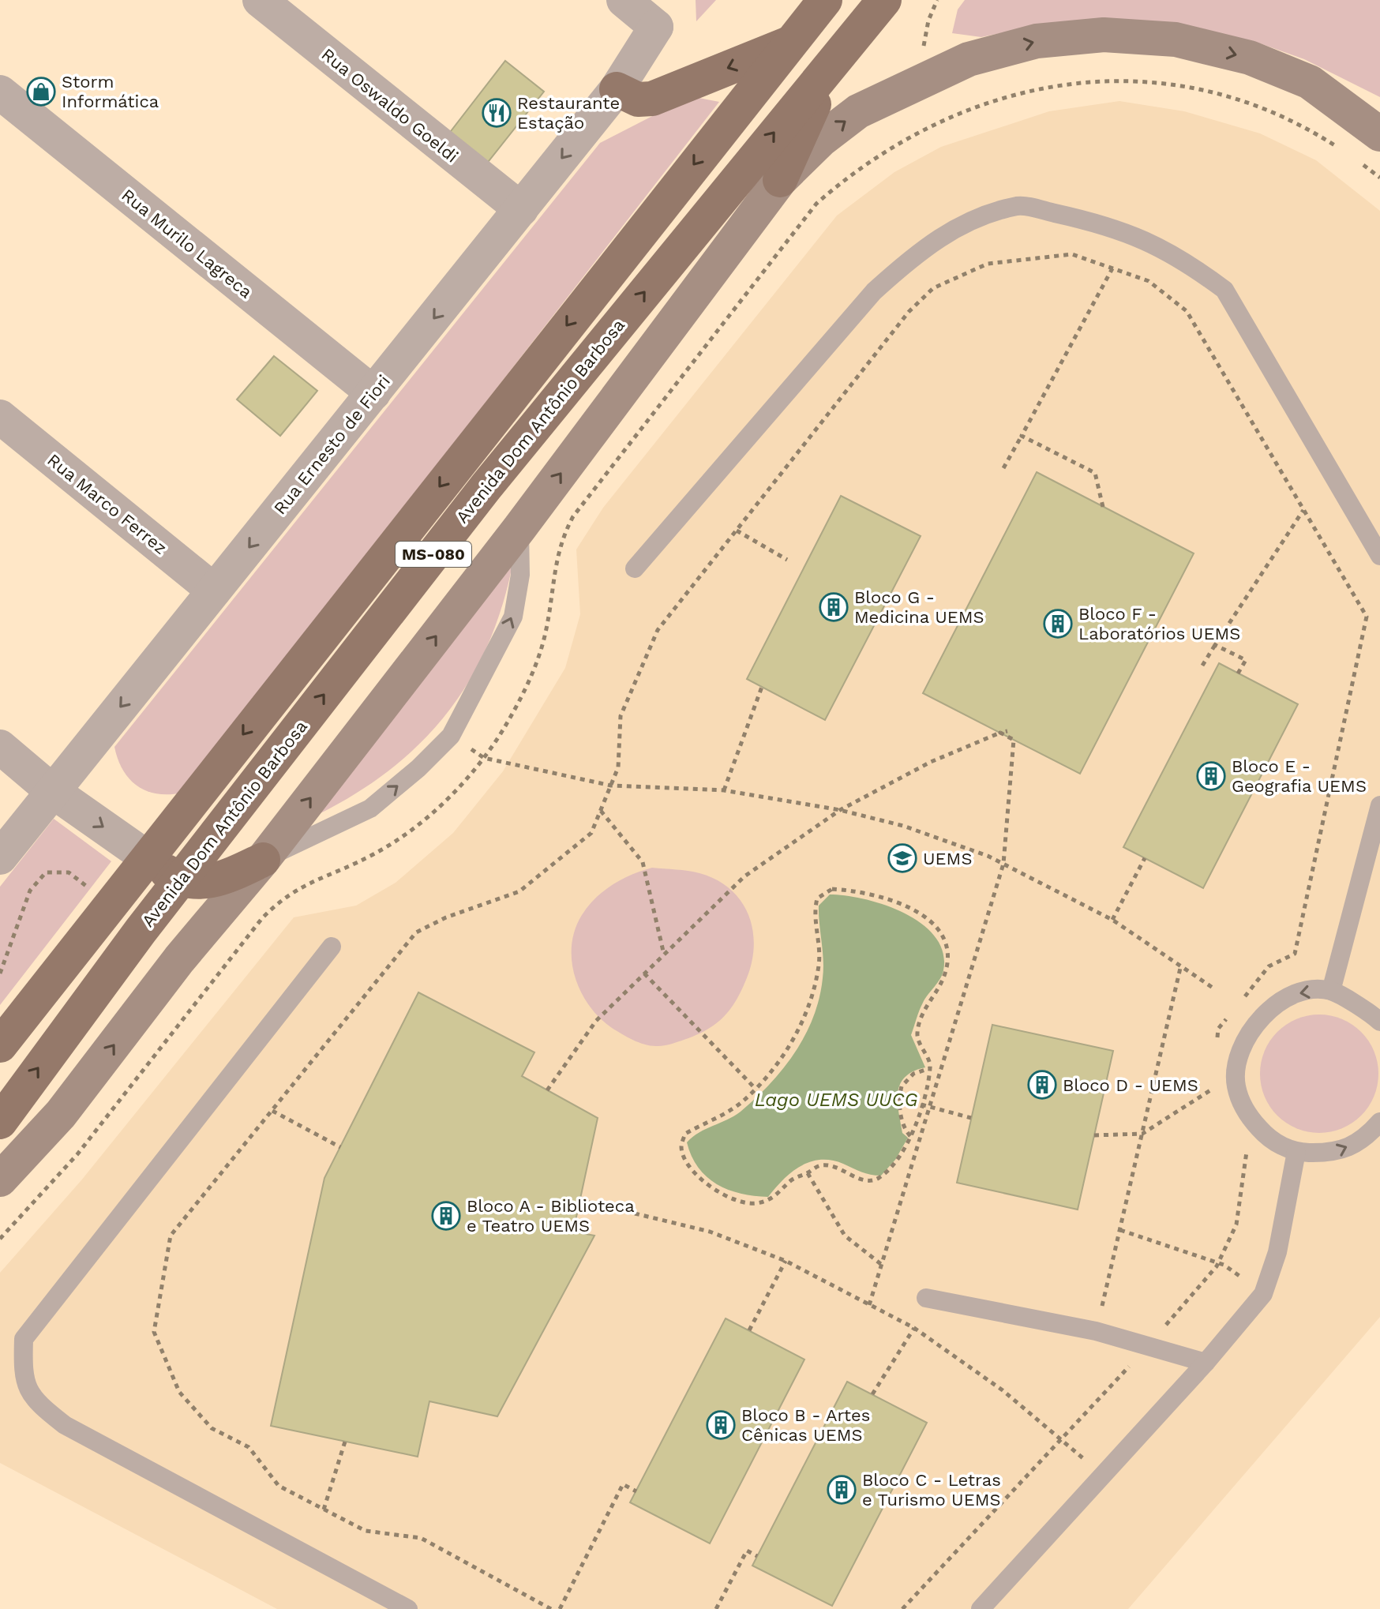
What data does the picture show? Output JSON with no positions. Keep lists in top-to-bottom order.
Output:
{
  "streets": {
    "main road": ["Avenida Dom Antônio Barbosa", "MS-080"],
    "street": [
      "Rua Oswaldo Goeldi",
      "Rua Murilo Lagreca",
      "Rua Ernesto de Fiori",
      "Rua Marco Ferrez"
    ]
  },
  "crossings": [
    ["Rua Oswaldo Goeldi", "Rua Ernesto de Fiori"],
    ["Rua Murilo Lagreca", "Rua Ernesto de Fiori"],
    ["Rua Ernesto de Fiori", "Rua Marco Ferrez"]
  ],
  "one_way": ["Rua Ernesto de Fiori"],
  "water": ["Lago UEMS UUCG"],
  "places": {
    "shop": ["Storm Informática"],
    "restaurant": ["Restaurante Estação"],
    "building": [
      "Bloco G - Medicina UEMS",
      "Bloco F - Laboratórios UEMS",
      "Bloco E - Geografia UEMS",
      "Bloco D - UEMS",
      "Bloco A - Biblioteca e Teatro UEMS",
      "Bloco B - Artes Cênicas UEMS",
      "Bloco C - Letras e Turismo UEMS"
    ],
    "school or university": ["UEMS"]
  }
}
